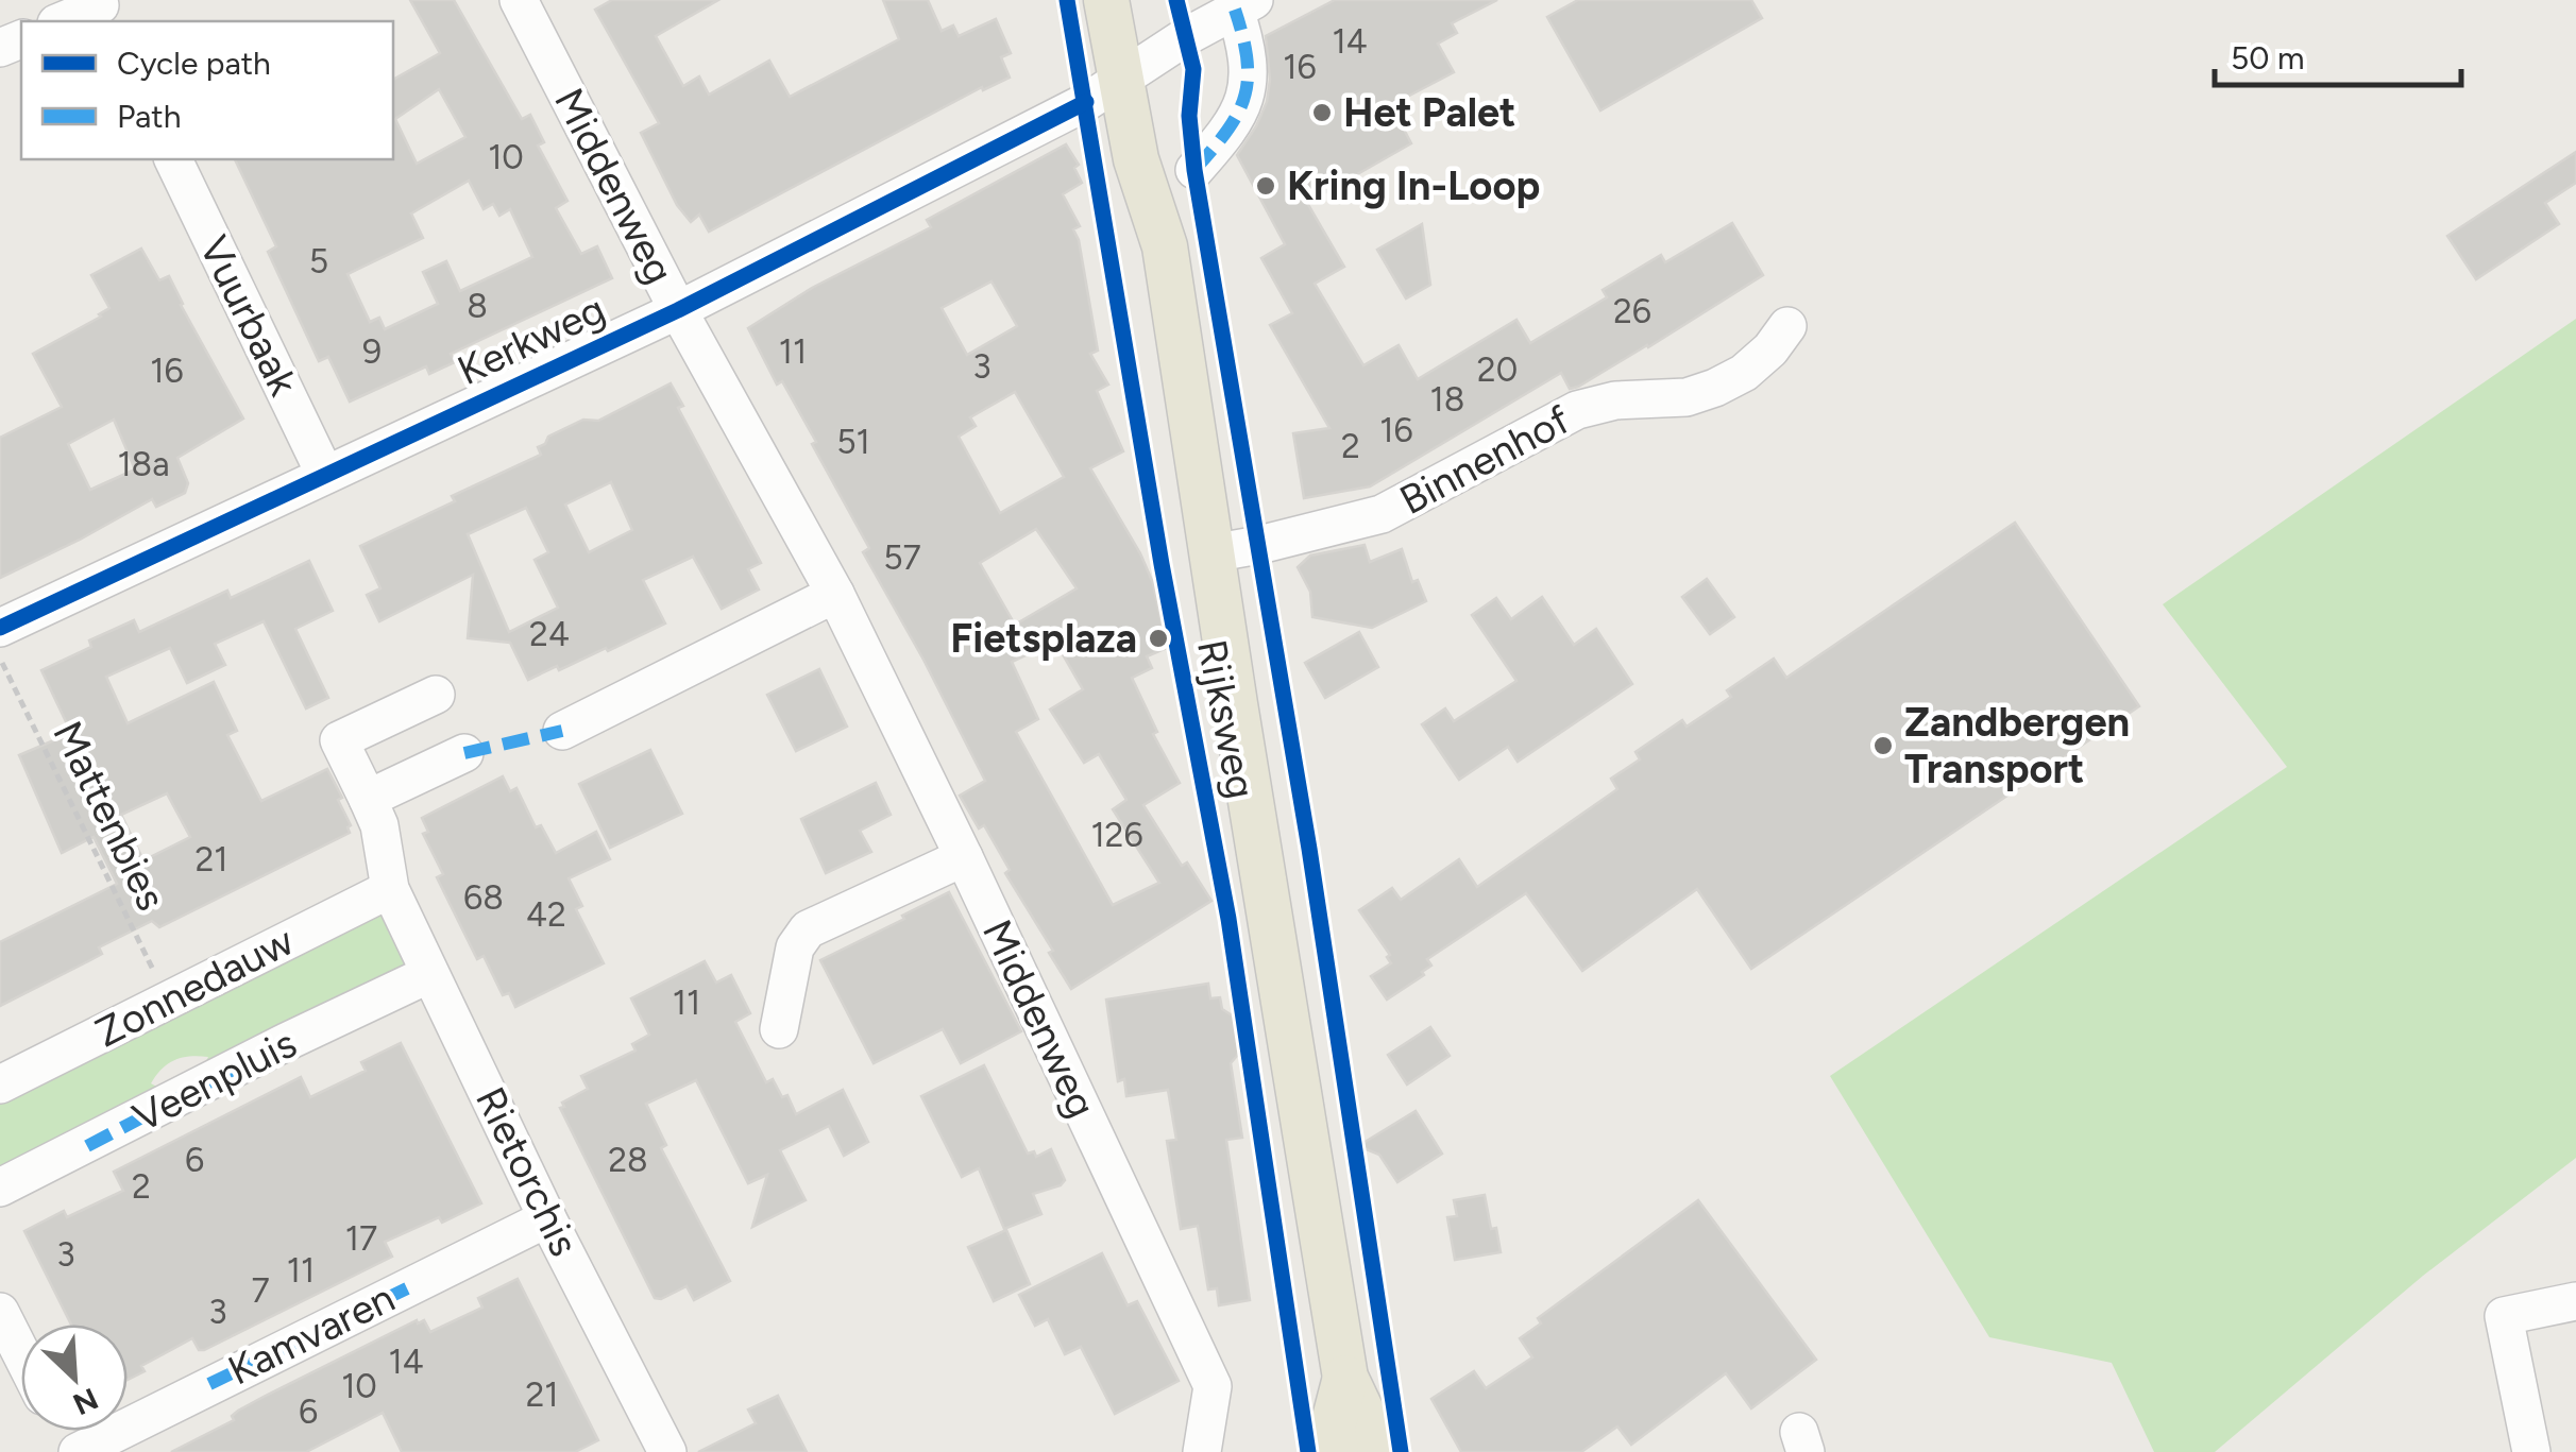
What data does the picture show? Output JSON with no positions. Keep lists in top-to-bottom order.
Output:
{
  "streets": {
    "main road": ["Rijksweg"],
    "street": [
      "Middenweg",
      "Vuurbaak",
      "Kerkweg",
      "Binnenhof",
      "Zonnedauw",
      "Veenpluis",
      "Rietorchis",
      "Kamvaren"
    ],
    "path": ["Mattenbies"]
  },
  "crossings": [
    ["Middenweg", "Kerkweg"],
    ["Vuurbaak", "Kerkweg"],
    ["Kerkweg", "Rijksweg"],
    ["Binnenhof", "Rijksweg"],
    ["Mattenbies", "Zonnedauw"],
    ["Zonnedauw", "Rietorchis"],
    ["Veenpluis", "Rietorchis"],
    ["Rietorchis", "Kamvaren"]
  ],
  "places": [
    "Het Palet",
    "Kring In-Loop",
    "Fietsplaza",
    "Zandbergen Transport"
  ],
  "house_numbers": [
    "14",
    "16",
    "10",
    "5",
    "8",
    "26",
    "9",
    "11",
    "3",
    "20",
    "16",
    "18",
    "16",
    "51",
    "2",
    "18a",
    "57",
    "24",
    "126",
    "21",
    "68",
    "42",
    "11",
    "6",
    "28",
    "2",
    "17",
    "3",
    "11",
    "7",
    "3",
    "14",
    "10",
    "21",
    "6"
  ],
  "legend": ["Cycle path", "Path"],
  "scale_bar": "50 m",
  "north": "bottom right"
}
